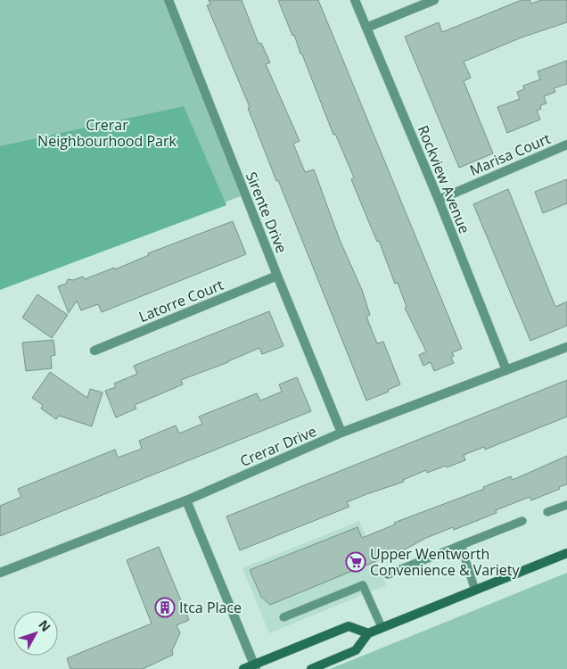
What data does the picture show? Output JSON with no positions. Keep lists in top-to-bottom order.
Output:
{
  "streets": {
    "street": [
      "Marisa Court",
      "Rockview Avenue",
      "Sirente Drive",
      "Latorre Court",
      "Crerar Drive"
    ]
  },
  "crossings": [
    ["Marisa Court", "Rockview Avenue"],
    ["Rockview Avenue", "Crerar Drive"],
    ["Sirente Drive", "Latorre Court"],
    ["Sirente Drive", "Crerar Drive"]
  ],
  "parks": ["Crerar Neighbourhood Park"],
  "places": {
    "supermarket": ["Upper Wentworth Convenience & Variety"],
    "building": ["Itca Place"]
  },
  "north": "top right"
}
